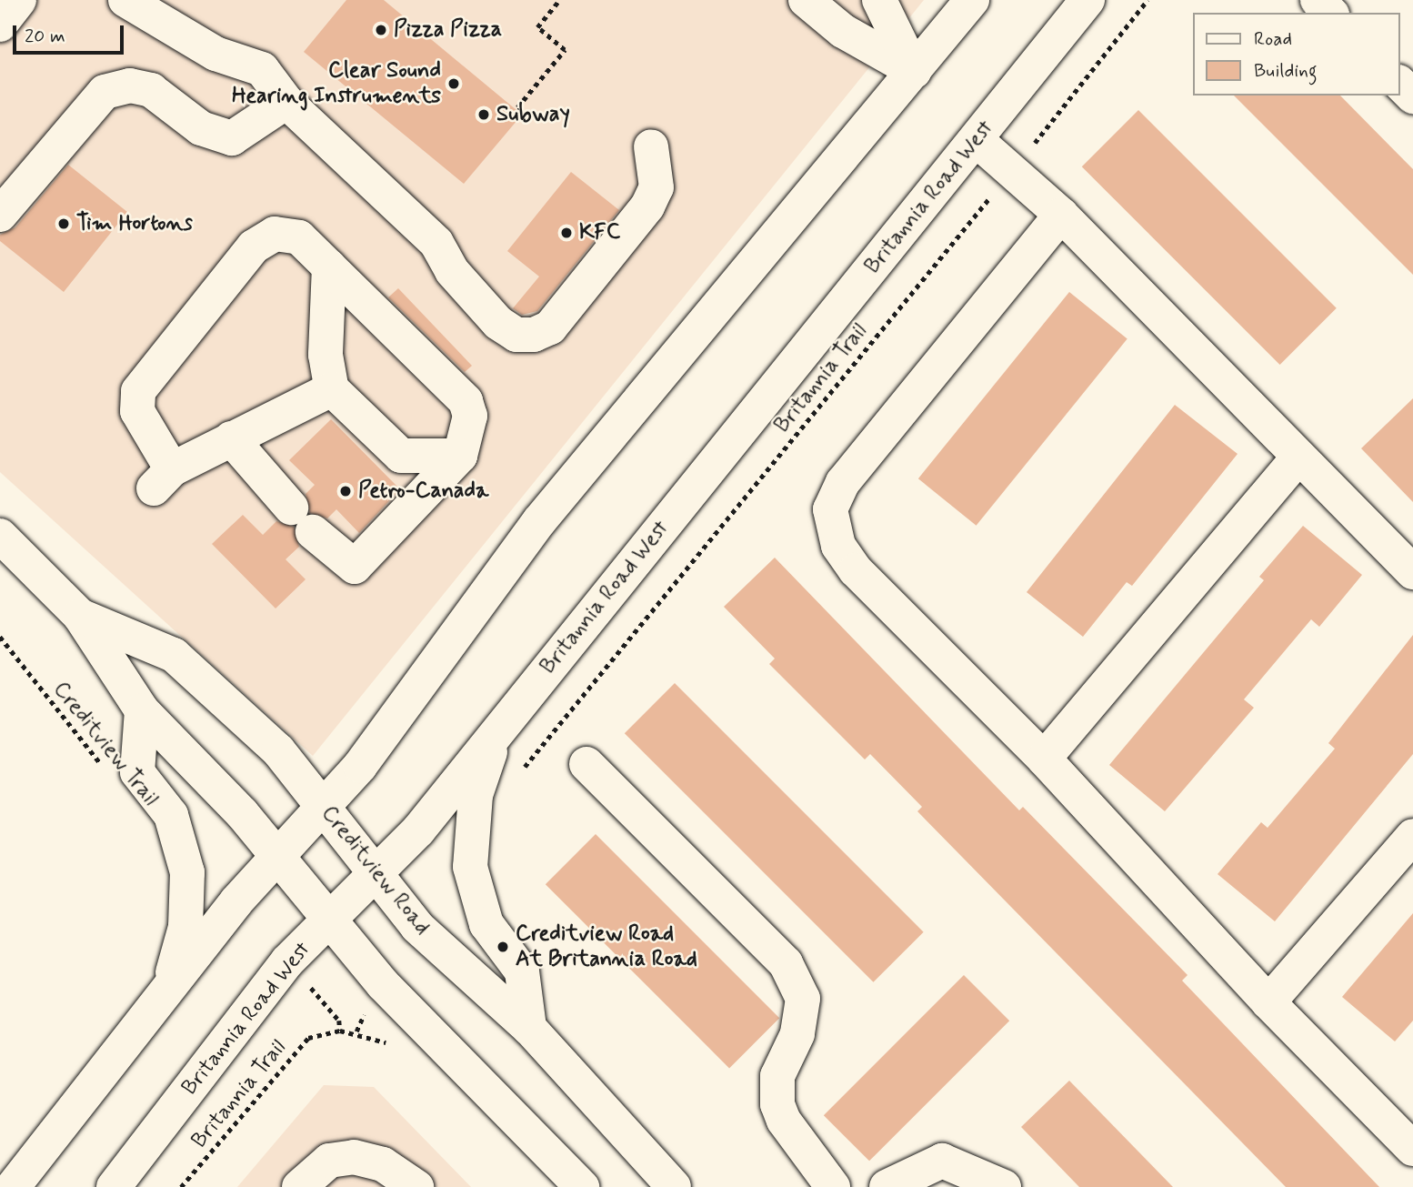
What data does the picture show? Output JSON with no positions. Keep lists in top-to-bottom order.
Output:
{
  "streets": {
    "main road": ["Britannia Road West", "Creditview Road"],
    "path": ["Britannia Trail", "Creditview Trail"]
  },
  "crossings": [
    ["Britannia Road West", "Creditview Road"]
  ],
  "places": [
    "Pizza Pizza",
    "Clear Sound Hearing Instruments",
    "Subway",
    "Tim Hortons",
    "KFC",
    "Petro-Canada",
    "Creditview Road At Britannia Road"
  ],
  "legend": ["Road", "Building"],
  "scale_bar": "20 m"
}
